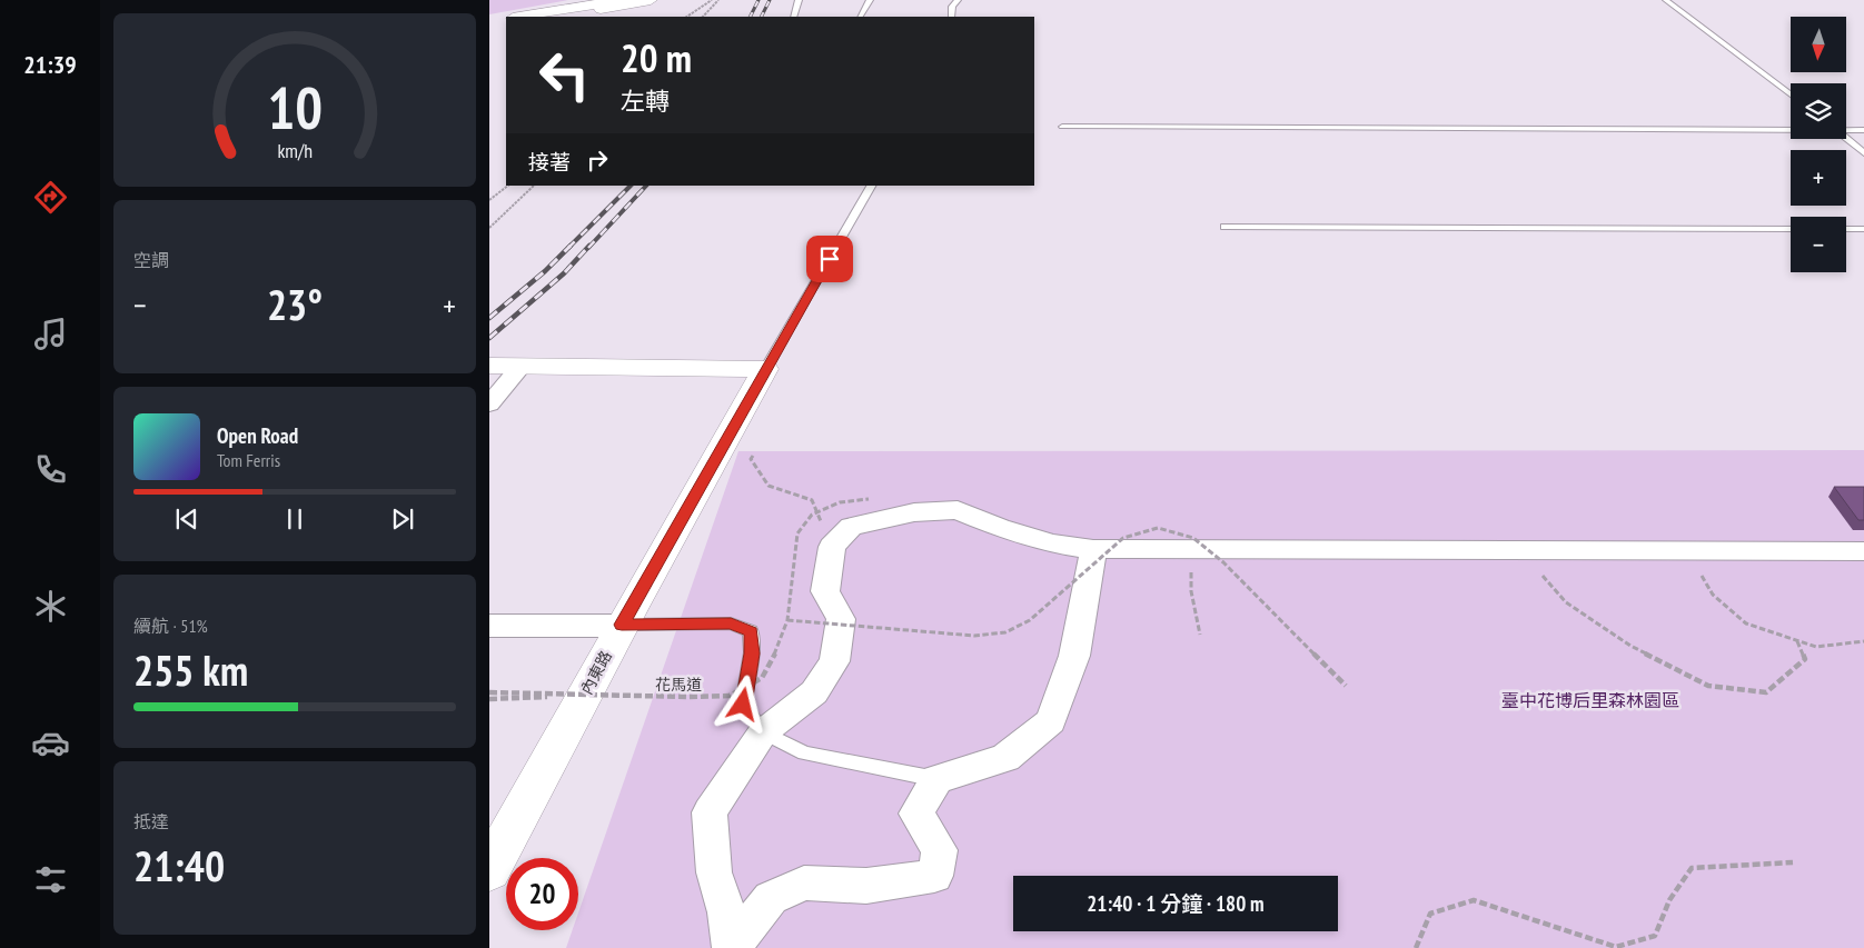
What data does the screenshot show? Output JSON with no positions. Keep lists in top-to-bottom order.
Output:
{
  "streets": {
    "street": ["內東路"],
    "path": ["花馬道"]
  },
  "parks": ["臺中花博后里森林園區"],
  "north": "bottom",
  "page": {
    "tabs": "21:39",
    "map_buttons": ["+", "−"],
    "turn": ["20 m", "左轉"],
    "then": "接著",
    "tile": [
      "空調",
      ["續航 · 51%", "255 km"],
      ["抵達", "21:40"]
    ],
    "heat": ["−", "23°", "+"],
    "song": ["Open Road", "Tom Ferris"],
    "limit": "20",
    "trip": "21:40 · 1 分鐘 · 180 m",
    "gauge": ["10", "km/h"]
  }
}
